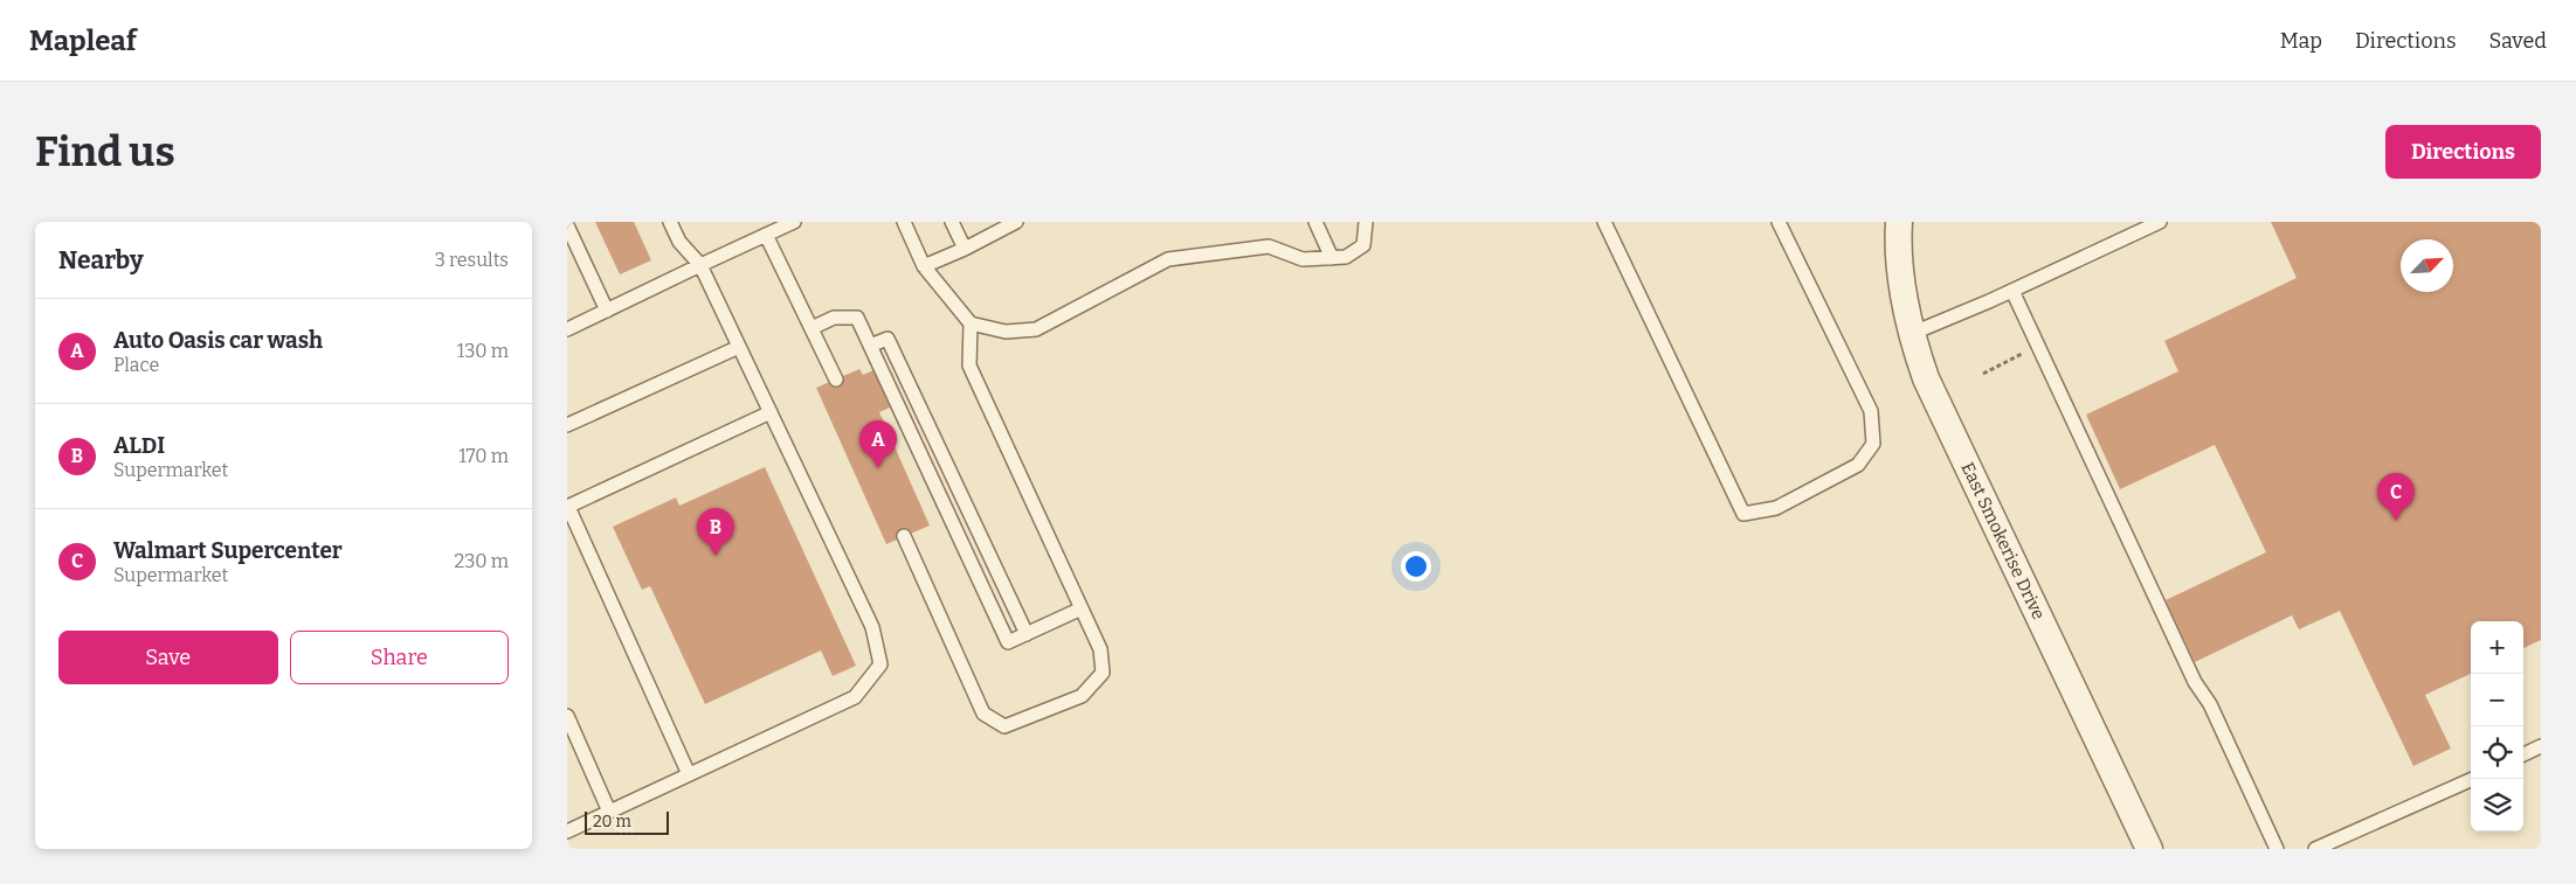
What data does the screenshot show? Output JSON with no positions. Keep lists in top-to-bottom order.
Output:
{
  "streets": {
    "street": ["East Smokerise Drive"]
  },
  "scale_bar": "20 m",
  "north": "top right",
  "page": {
    "header": "Mapleaf",
    "nav": ["Map", "Directions", "Saved"],
    "buttons": [
      "Directions",
      ["Save", "Share"]
    ],
    "title": "Find us",
    "heading": ["Nearby", "3 results"],
    "list": [
      {
        "mark": "A",
        "name": "Auto Oasis car wash",
        "note": "Place",
        "value": "130 m"
      },
      {
        "mark": "B",
        "name": "ALDI",
        "note": "Supermarket",
        "value": "170 m"
      },
      {
        "mark": "C",
        "name": "Walmart Supercenter",
        "note": "Supermarket",
        "value": "230 m"
      }
    ],
    "pins": ["A", "C", "B"],
    "map_buttons": ["+", "−"],
    "scale": "20 m"
  }
}
